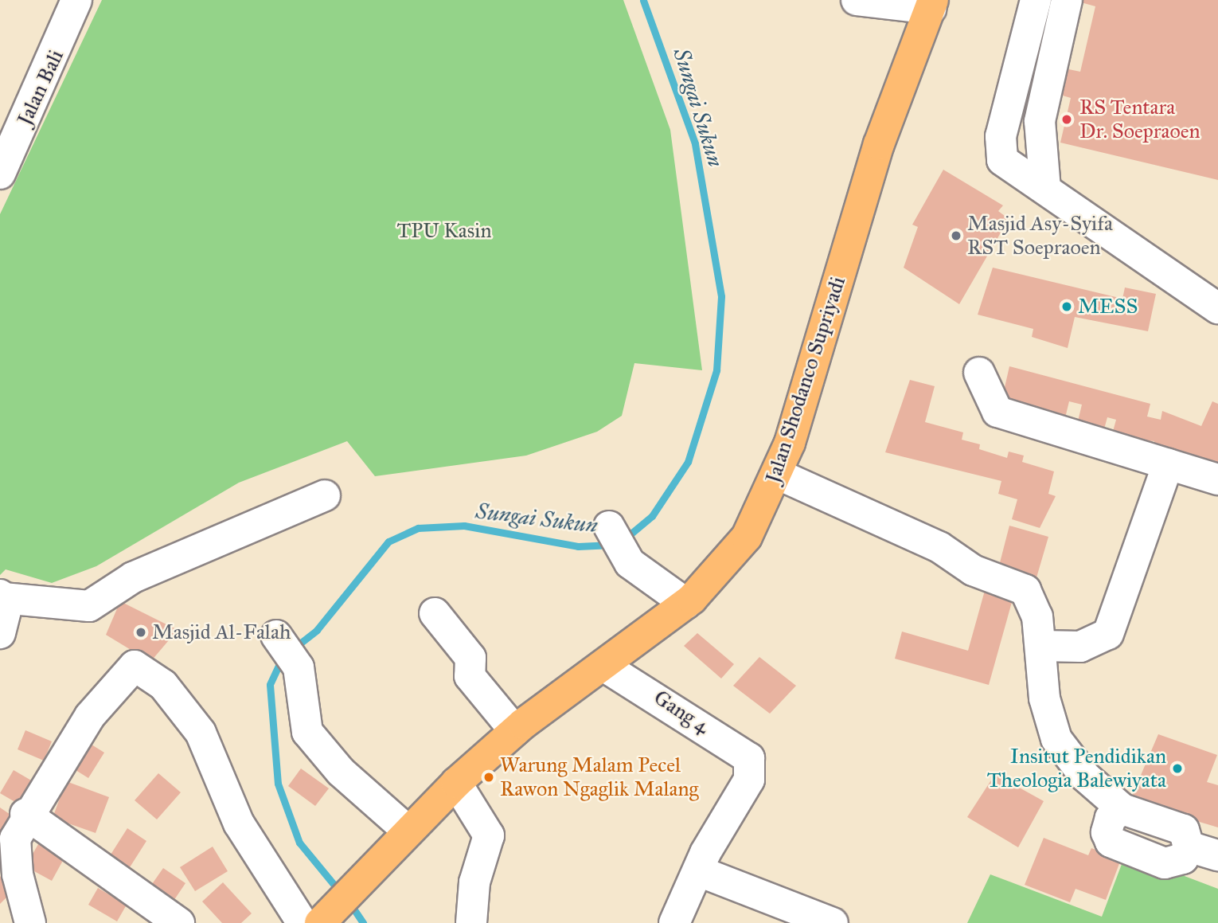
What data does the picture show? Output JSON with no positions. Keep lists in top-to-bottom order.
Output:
{
  "streets": {
    "main road": ["Jalan Shodanco Supriyadi"],
    "street": ["Jalan Bali", "Gang 4"]
  },
  "crossings": [
    ["Jalan Shodanco Supriyadi", "Gang 4"]
  ],
  "water": ["Sungai Sukun"],
  "parks": ["TPU Kasin"],
  "places": [
    "RS Tentara Dr. Soepraoen",
    "Masjid Asy-Syifa RST Soepraoen",
    "MESS",
    "Masjid Al-Falah",
    "Insitut Pendidikan Theologia Balewiyata",
    "Warung Malam Pecel Rawon Ngaglik Malang"
  ]
}
